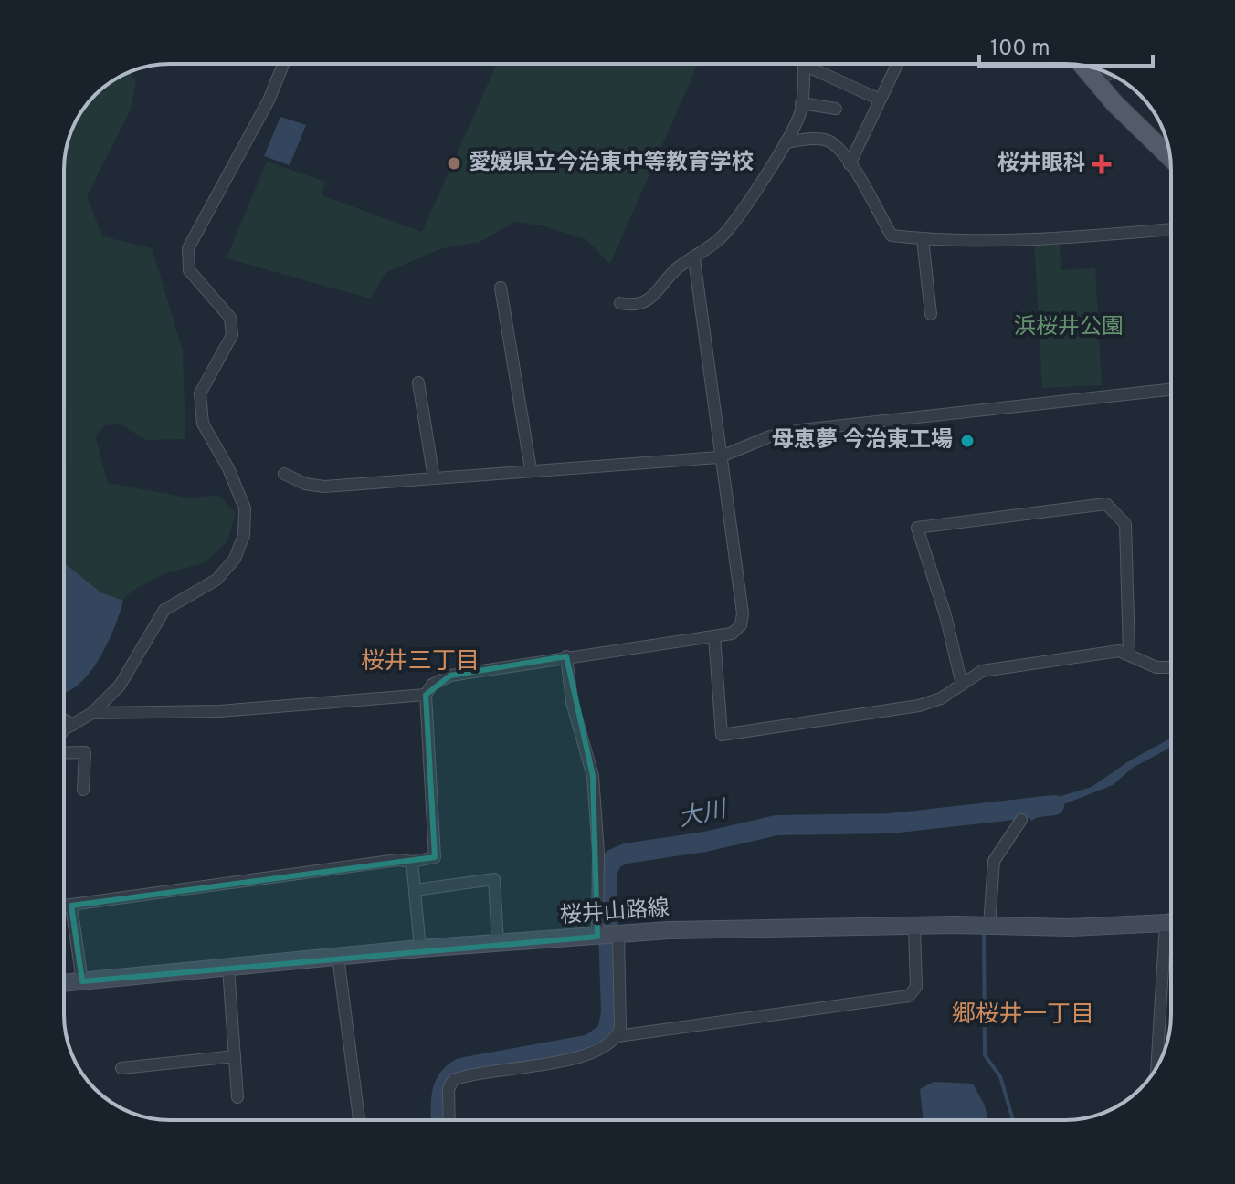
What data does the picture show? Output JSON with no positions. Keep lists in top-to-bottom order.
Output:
{
  "streets": {
    "main road": ["桜井山路線"]
  },
  "districts": ["桜井三丁目", "郷桜井一丁目"],
  "water": ["大川"],
  "parks": ["浜桜井公園"],
  "places": {
    "other": ["愛媛県立今治東中等教育学校", "母恵夢 今治東工場"],
    "health": ["桜井眼科"]
  },
  "scale_bar": "100 m"
}
